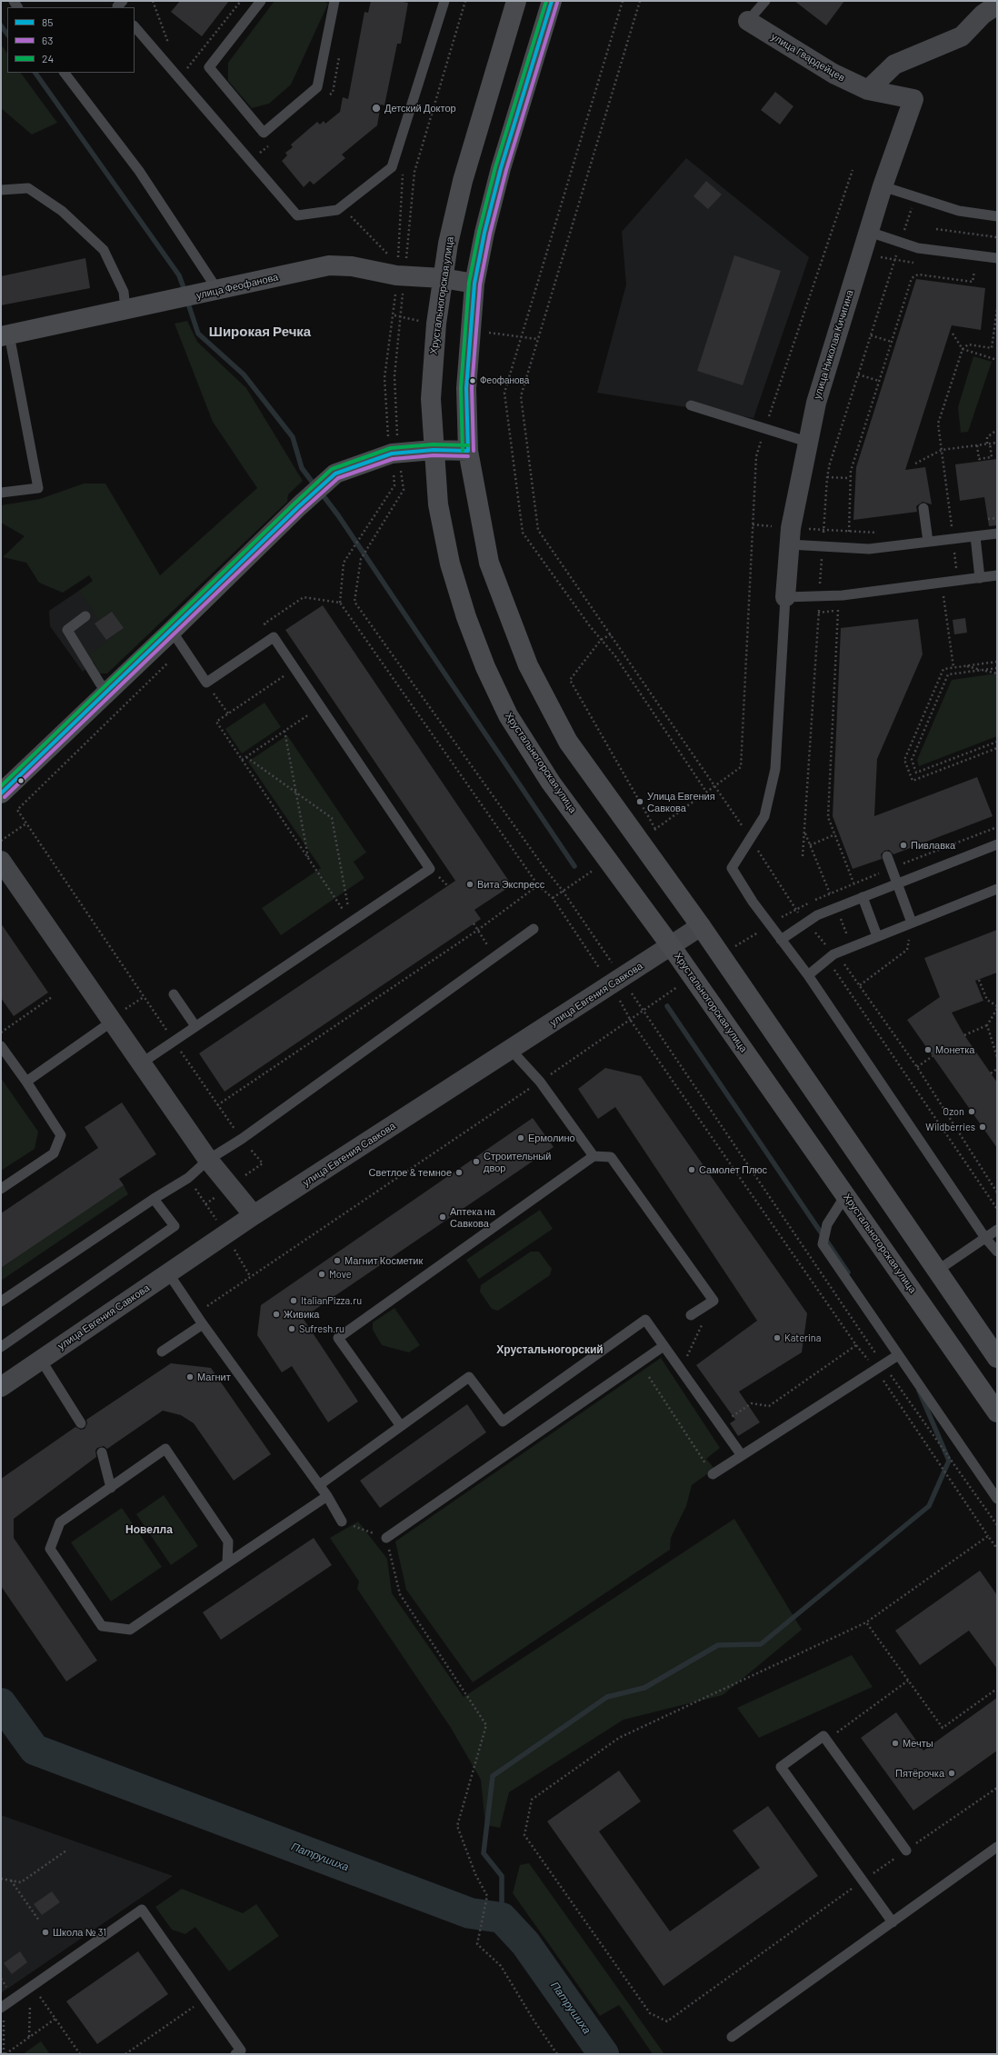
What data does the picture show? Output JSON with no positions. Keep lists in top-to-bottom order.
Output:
{
  "streets": {
    "street": [
      "улица Гвардейцев",
      "улица Феофанова",
      "Хрустальногорская улица",
      "улица Николая Кичигина",
      "улица Евгения Савкова"
    ]
  },
  "crossings": [
    ["улица Гвардейцев", "улица Николая Кичигина"],
    ["улица Феофанова", "Хрустальногорская улица"],
    ["Хрустальногорская улица", "улица Евгения Савкова"]
  ],
  "districts": ["Широкая Речка", "Хрустальногорский", "Новелла"],
  "water": ["Патрушиха"],
  "places": [
    "Детский Доктор",
    "Феофанова",
    "Улица Евгения Савкова",
    "Пивлавка",
    "Вита Экспресс",
    "Монетка",
    "Ozon",
    "Wildberries",
    "Ермолино",
    "Строительный двор",
    "Самолет Плюс",
    "Светлое & темное",
    "Аптека на Савкова",
    "Магнит Косметик",
    "Move",
    "ItalianPizza.ru",
    "Живика",
    "Sufresh.ru",
    "Katerina",
    "Магнит",
    "Мечты",
    "Пятёрочка",
    "Школа № 31"
  ],
  "lines": ["transit line 85", "transit line 24", "transit line 63"],
  "legend": ["85", "63", "24"]
}
